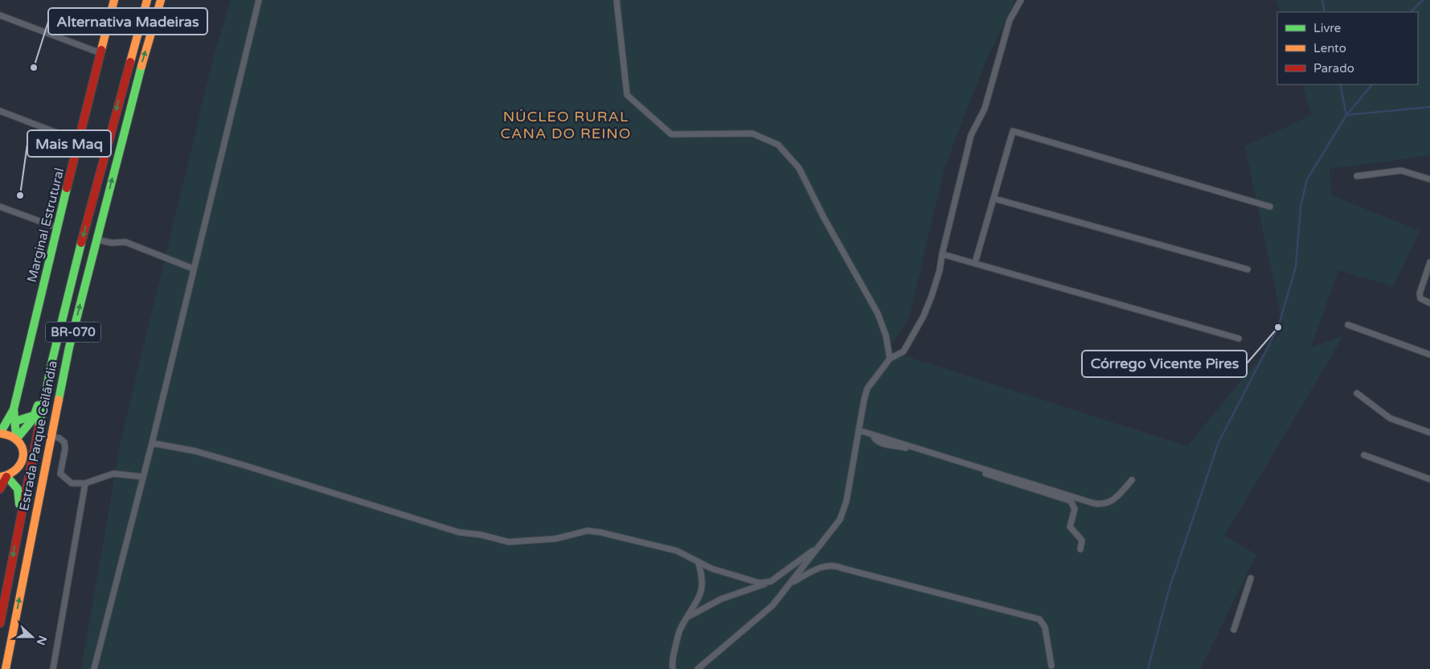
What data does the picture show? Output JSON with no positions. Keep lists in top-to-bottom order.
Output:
{
  "streets": {
    "main road": ["Marginal Estrutural", "BR-070", "Estrada Parque Ceilândia"]
  },
  "districts": ["NÚCLEO RURAL CANA DO REINO"],
  "places": ["Alternativa Madeiras", "Mais Maq", "Córrego Vicente Pires"],
  "legend": ["Livre", "Lento", "Parado"],
  "north": "right"
}
